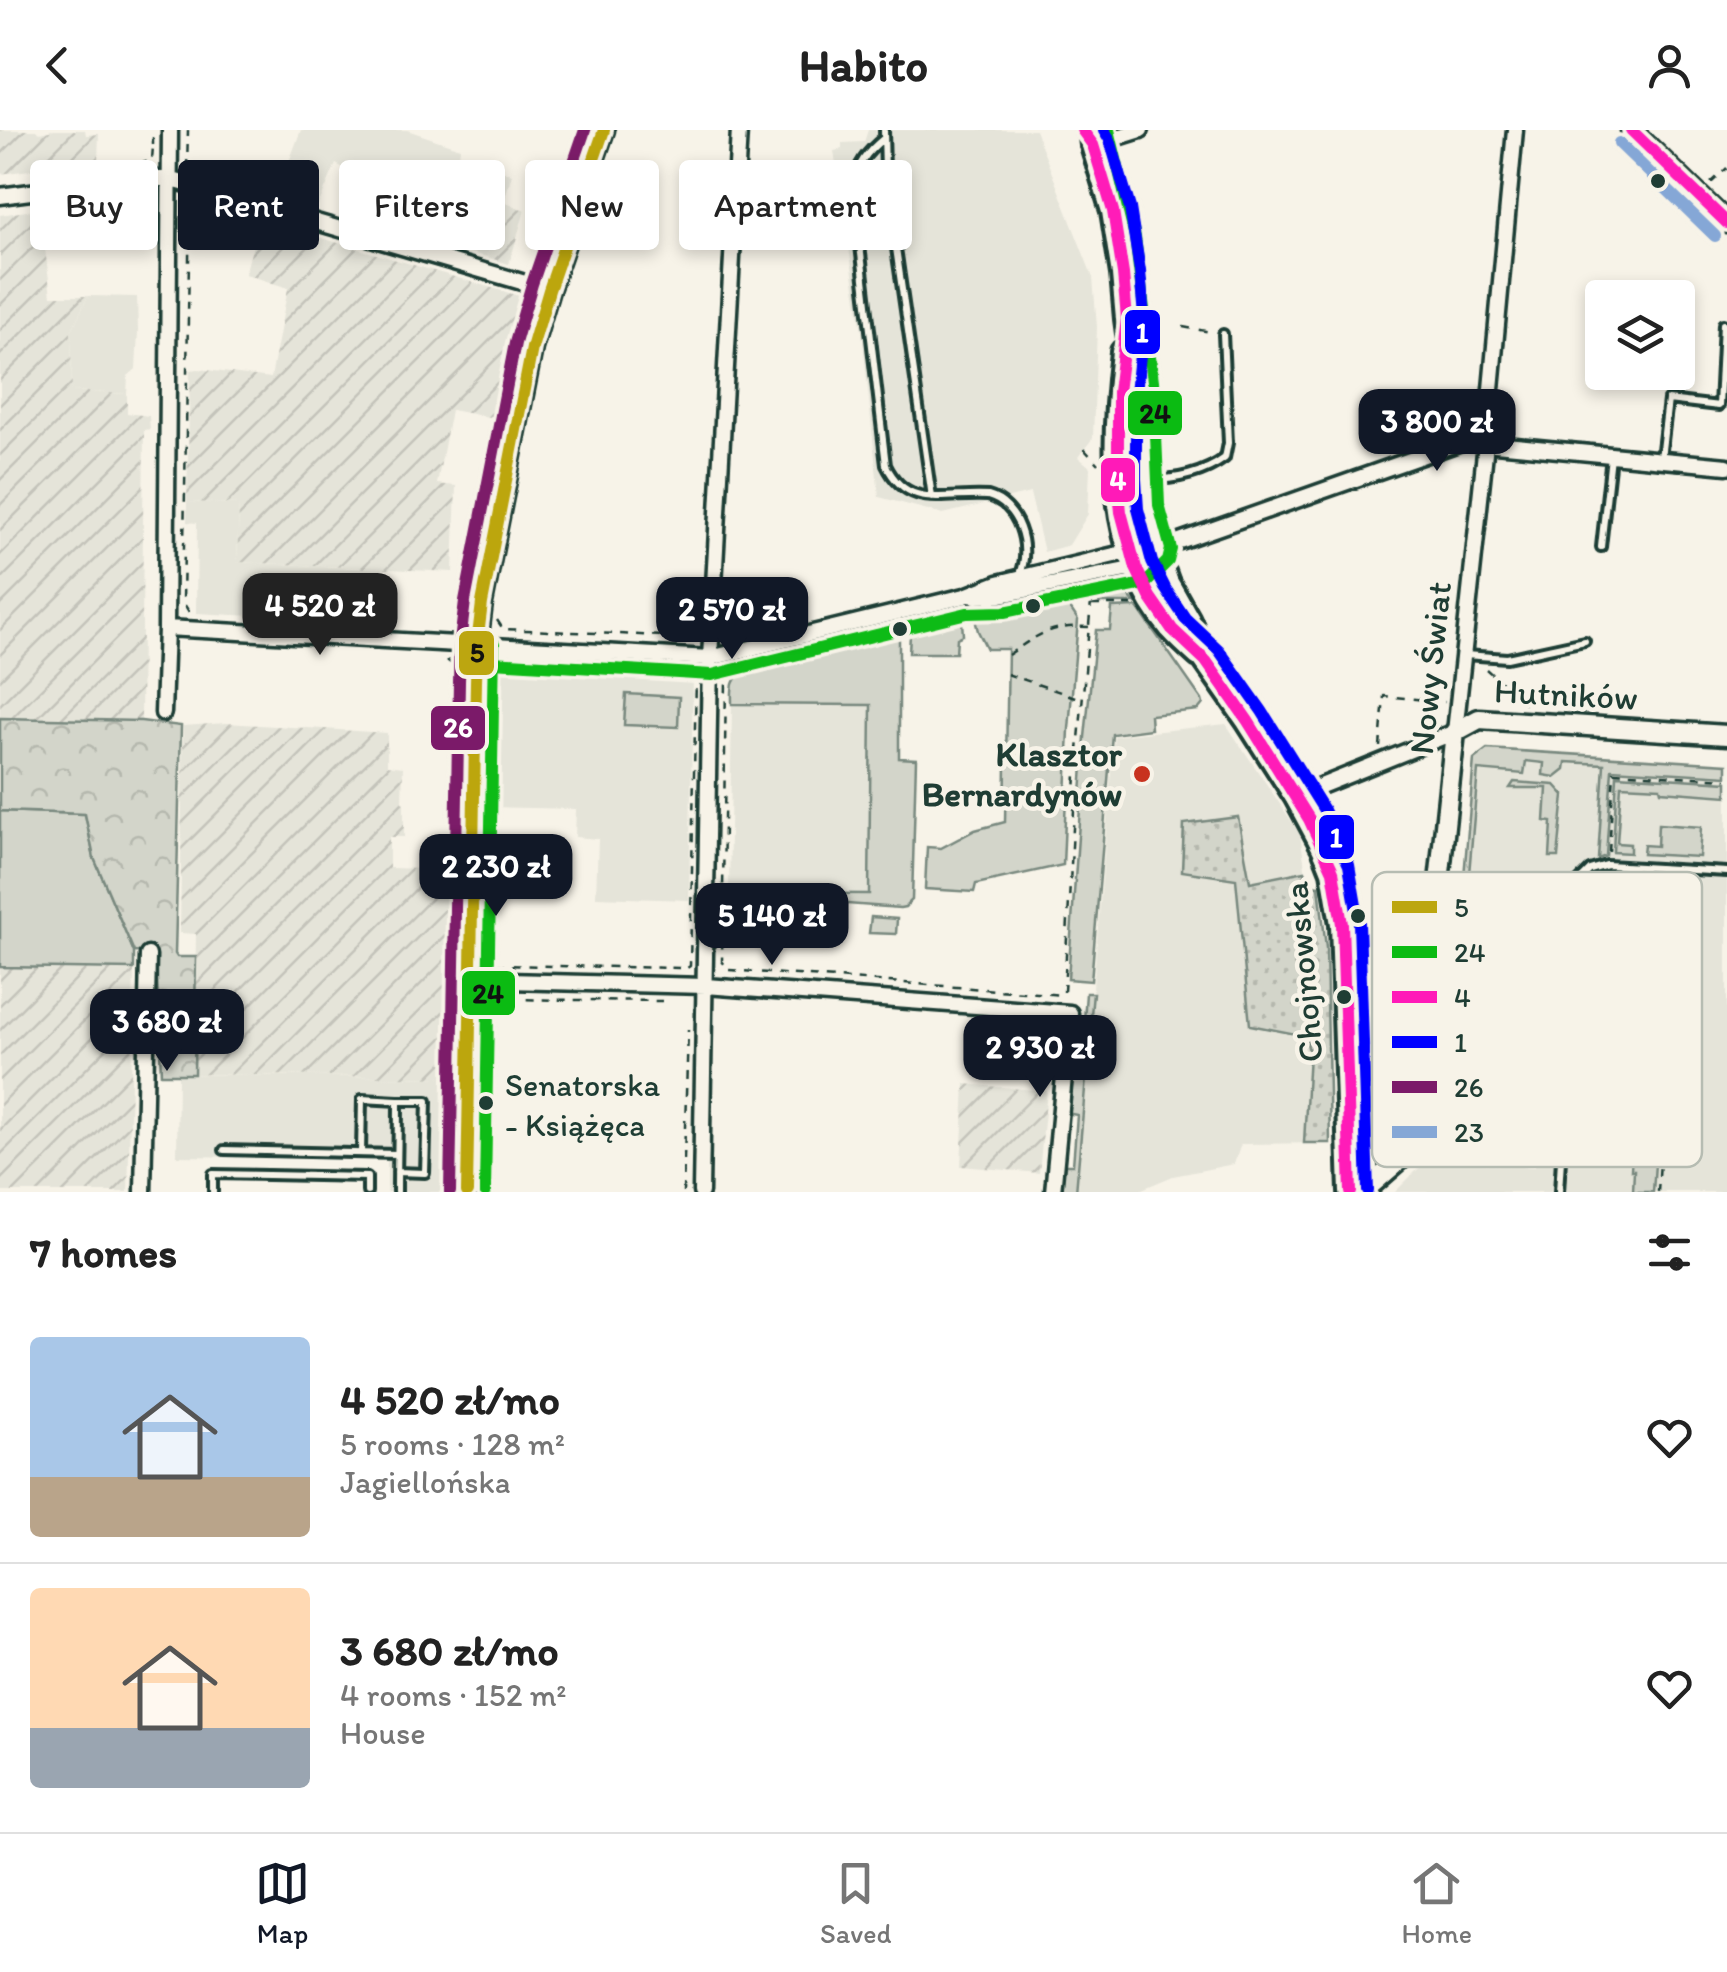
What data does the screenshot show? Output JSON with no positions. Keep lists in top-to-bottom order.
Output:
{
  "streets": {
    "main road": ["Chojnowska"],
    "street": ["Nowy Świat", "Hutników"]
  },
  "crossings": [
    ["Nowy Świat", "Hutników"],
    ["Hutników", "Chojnowska"]
  ],
  "places": ["Klasztor Bernardynów", "Senatorska - Książęca"],
  "lines": [
    "transit line 5",
    "transit line 24",
    "transit line 4",
    "transit line 1",
    "transit line 26",
    "transit line 23"
  ],
  "legend": [
    "5",
    "24",
    "4",
    "1",
    "26",
    "23"
  ],
  "page": {
    "header": "Habito",
    "chip": [
      "Buy",
      "Rent",
      "Filters",
      "New",
      "Apartment"
    ],
    "price": [
      "3 800 zł",
      "4 520 zł",
      "2 570 zł",
      "2 230 zł",
      "5 140 zł",
      "3 680 zł",
      "2 930 zł"
    ],
    "heading": "7 homes",
    "list": [
      {
        "name": "4 520 zł/mo",
        "note": "5 rooms · 128 m² · Jagiellońska"
      },
      {
        "name": "3 680 zł/mo",
        "note": "4 rooms · 152 m² · House"
      }
    ],
    "tabs": ["Map", "Saved", "Home"]
  }
}
